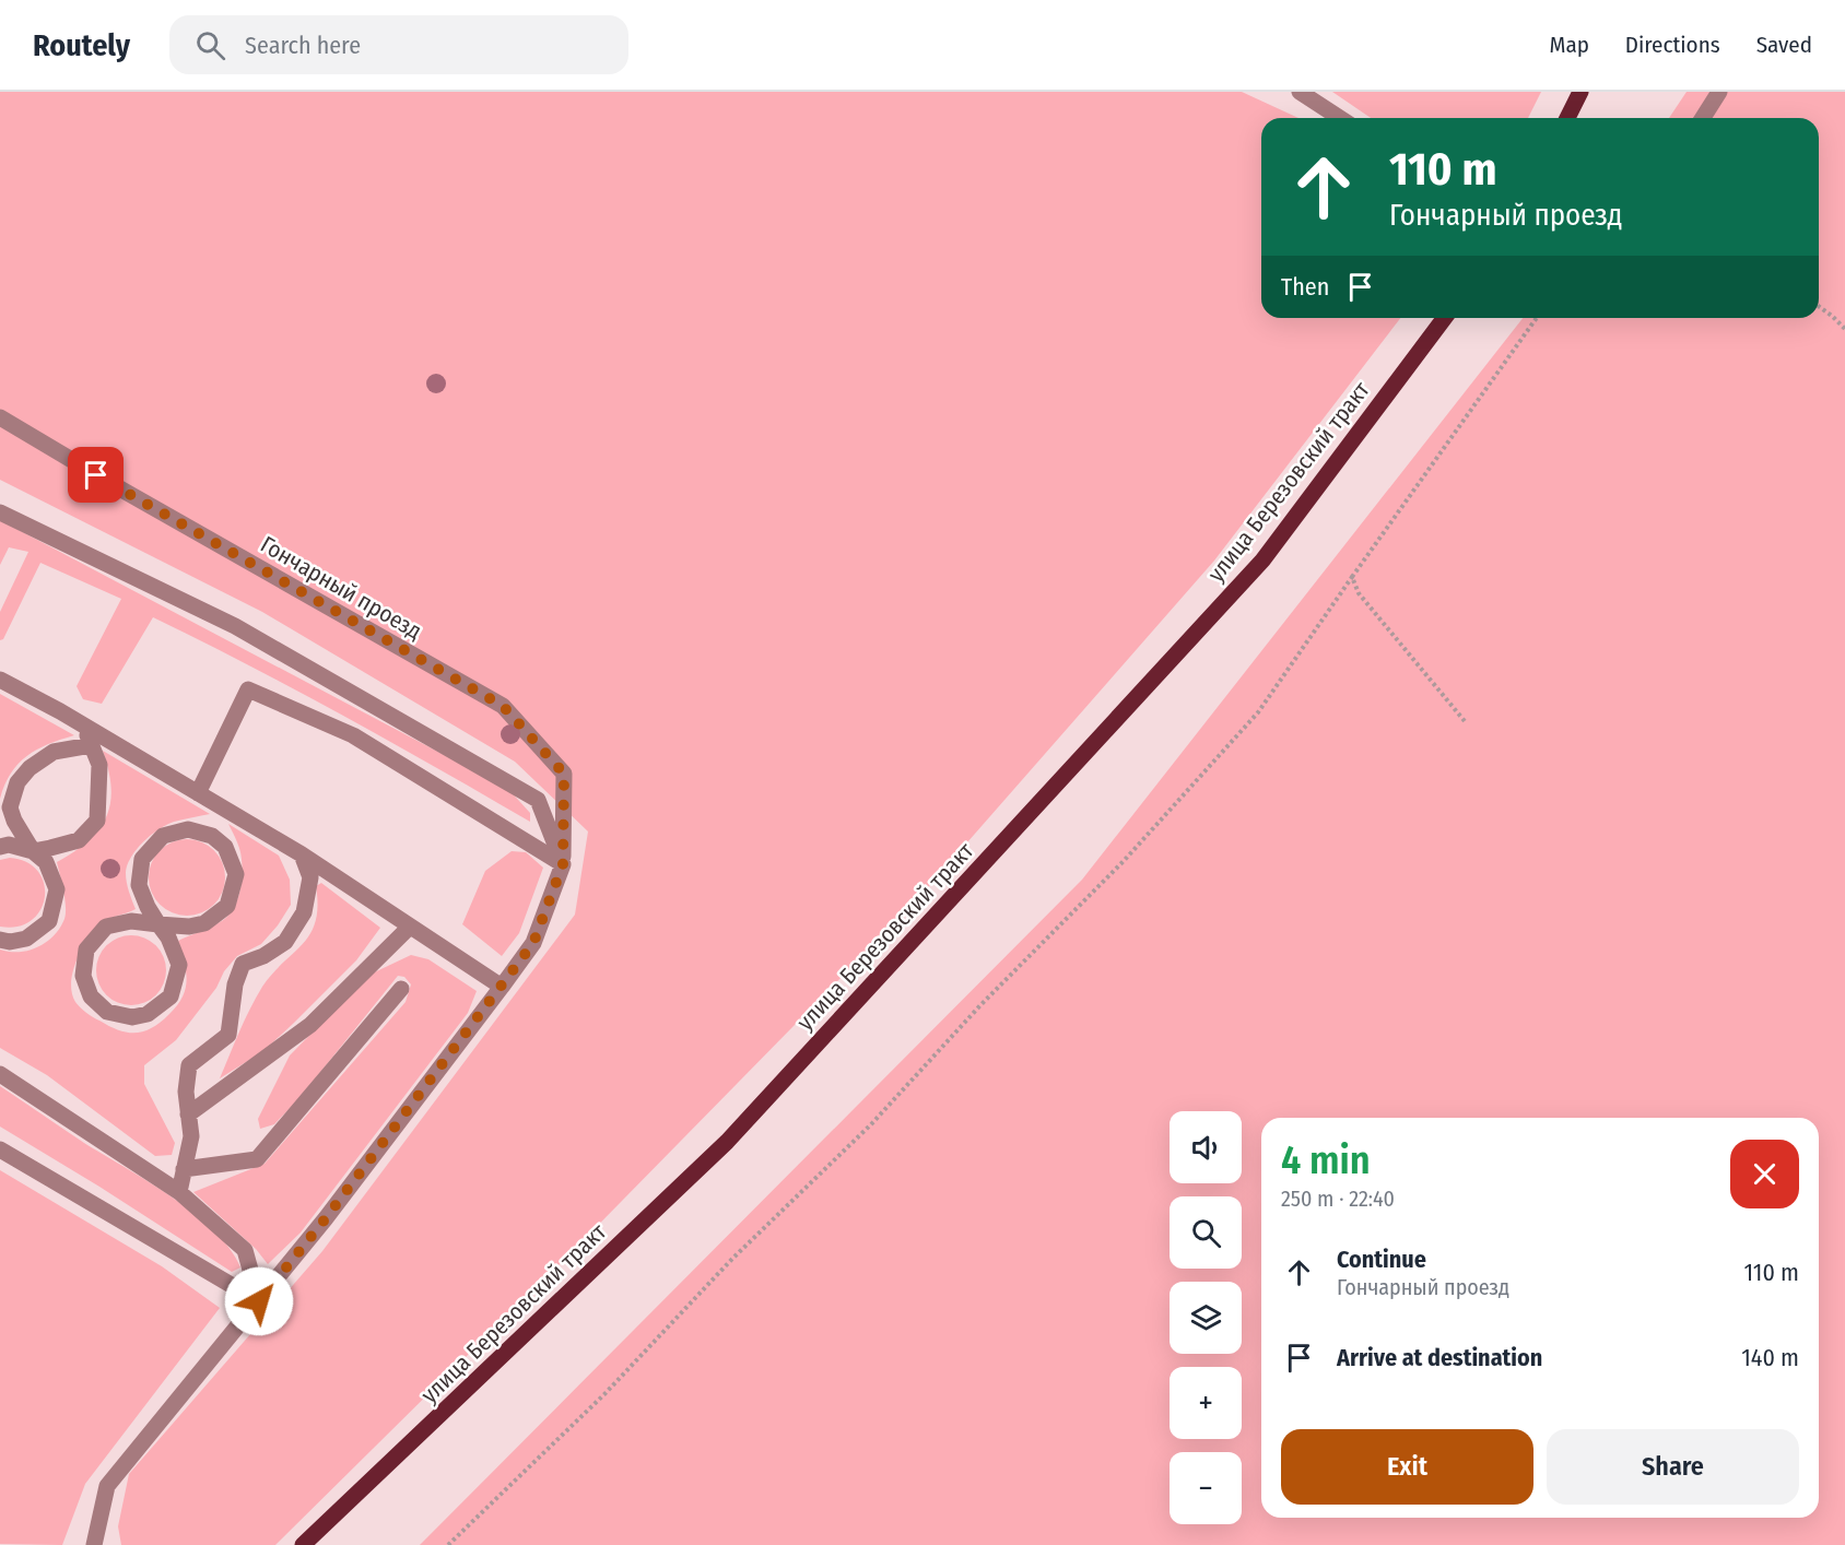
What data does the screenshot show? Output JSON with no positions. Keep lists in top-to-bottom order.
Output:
{
  "streets": {
    "main road": ["улица Березовский тракт"],
    "street": ["Гончарный проезд"]
  },
  "page": {
    "header": "Routely",
    "search": "Search here",
    "nav": ["Map", "Directions", "Saved"],
    "turn": ["110 m", "Гончарный проезд"],
    "then": "Then",
    "map_buttons": ["+", "−"],
    "heading": ["4 min", "250 m · 22:40"],
    "list": [
      {
        "name": "Continue",
        "note": "Гончарный проезд",
        "value": "110 m"
      },
      {
        "name": "Arrive at destination",
        "value": "140 m"
      }
    ],
    "buttons": ["Exit", "Share"]
  }
}
